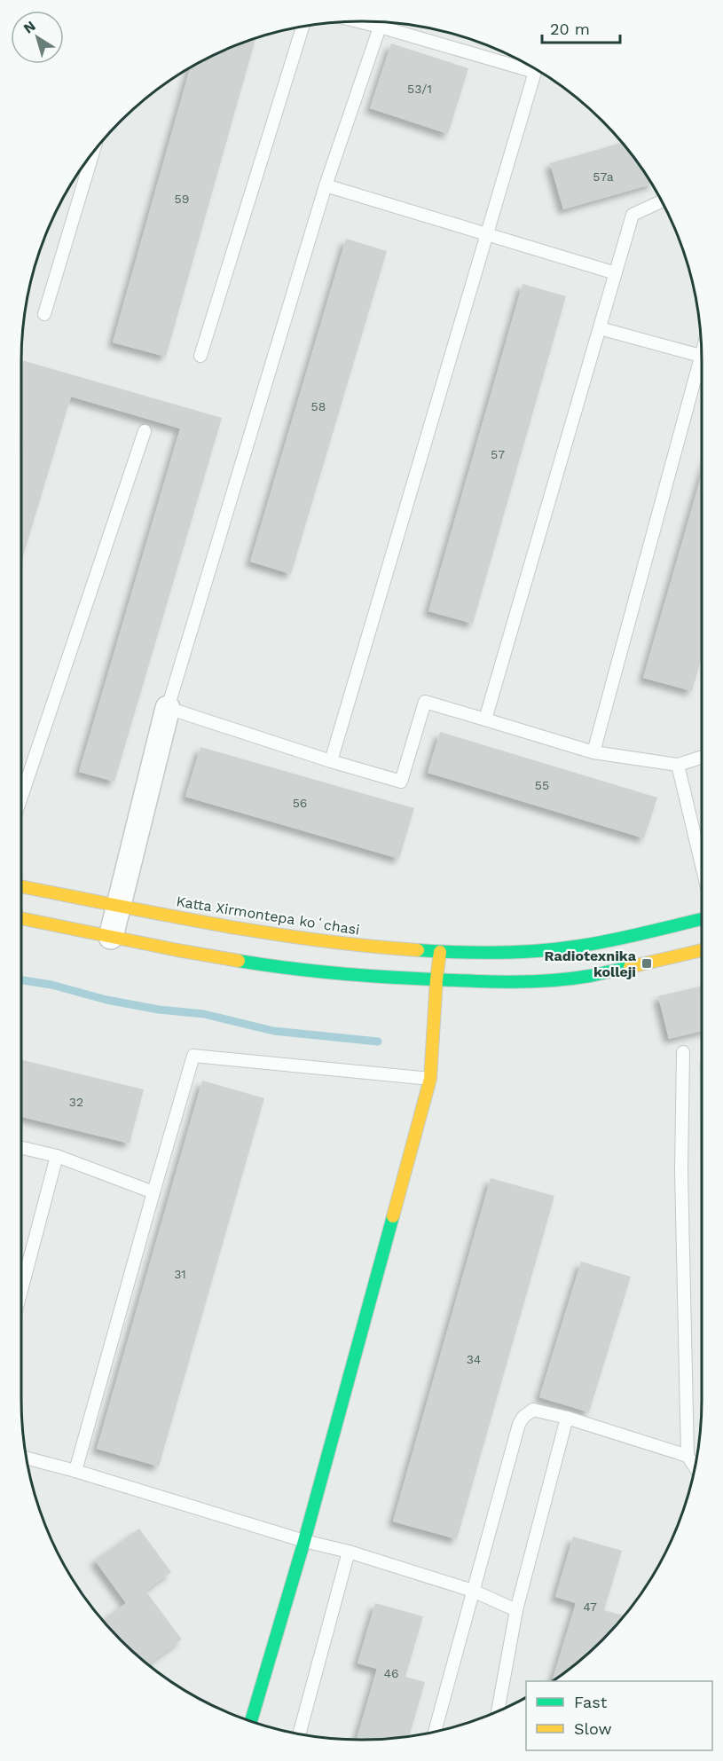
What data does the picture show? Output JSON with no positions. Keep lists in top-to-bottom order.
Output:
{
  "streets": {
    "main road": ["Katta Xirmontepa koʻchasi"]
  },
  "places": {
    "transit": ["Radiotexnika kolleji"]
  },
  "house_numbers": [
    "53/1",
    "57a",
    "59",
    "58",
    "57",
    "55",
    "56",
    "32",
    "31",
    "34",
    "47",
    "46"
  ],
  "legend": ["Fast", "Slow"],
  "scale_bar": "20 m",
  "north": "top left"
}
